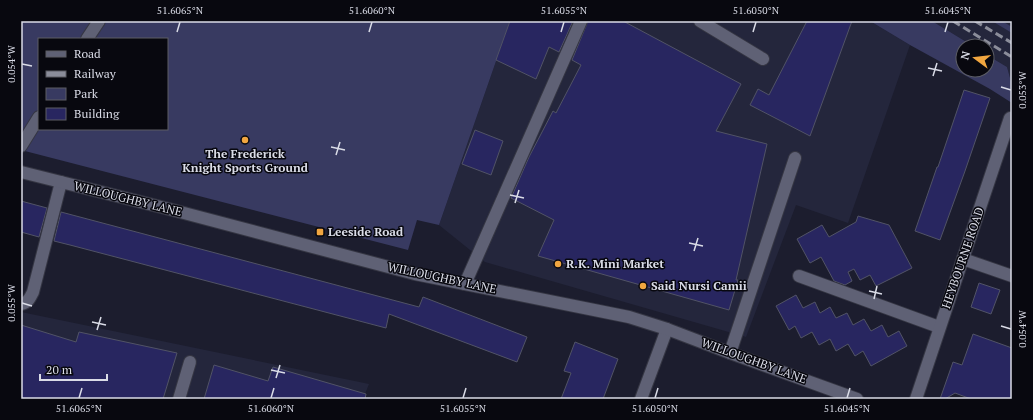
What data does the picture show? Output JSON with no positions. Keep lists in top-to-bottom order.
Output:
{
  "streets": {
    "street": ["WILLOUGHBY LANE", "HEYBOURNE ROAD"]
  },
  "places": {
    "other": ["The Frederick Knight Sports Ground", "R.K. Mini Market", "Said Nursi Camii"],
    "transit": ["Leeside Road"]
  },
  "legend": [
    "Road",
    "Railway",
    "Park",
    "Building"
  ],
  "scale_bar": "20 m",
  "north": "left",
  "coordinates": [
    "51.6065°N",
    "51.6060°N",
    "51.6055°N",
    "51.6050°N",
    "51.6045°N",
    "0.054°W",
    "0.053°W",
    "0.055°W"
  ]
}
